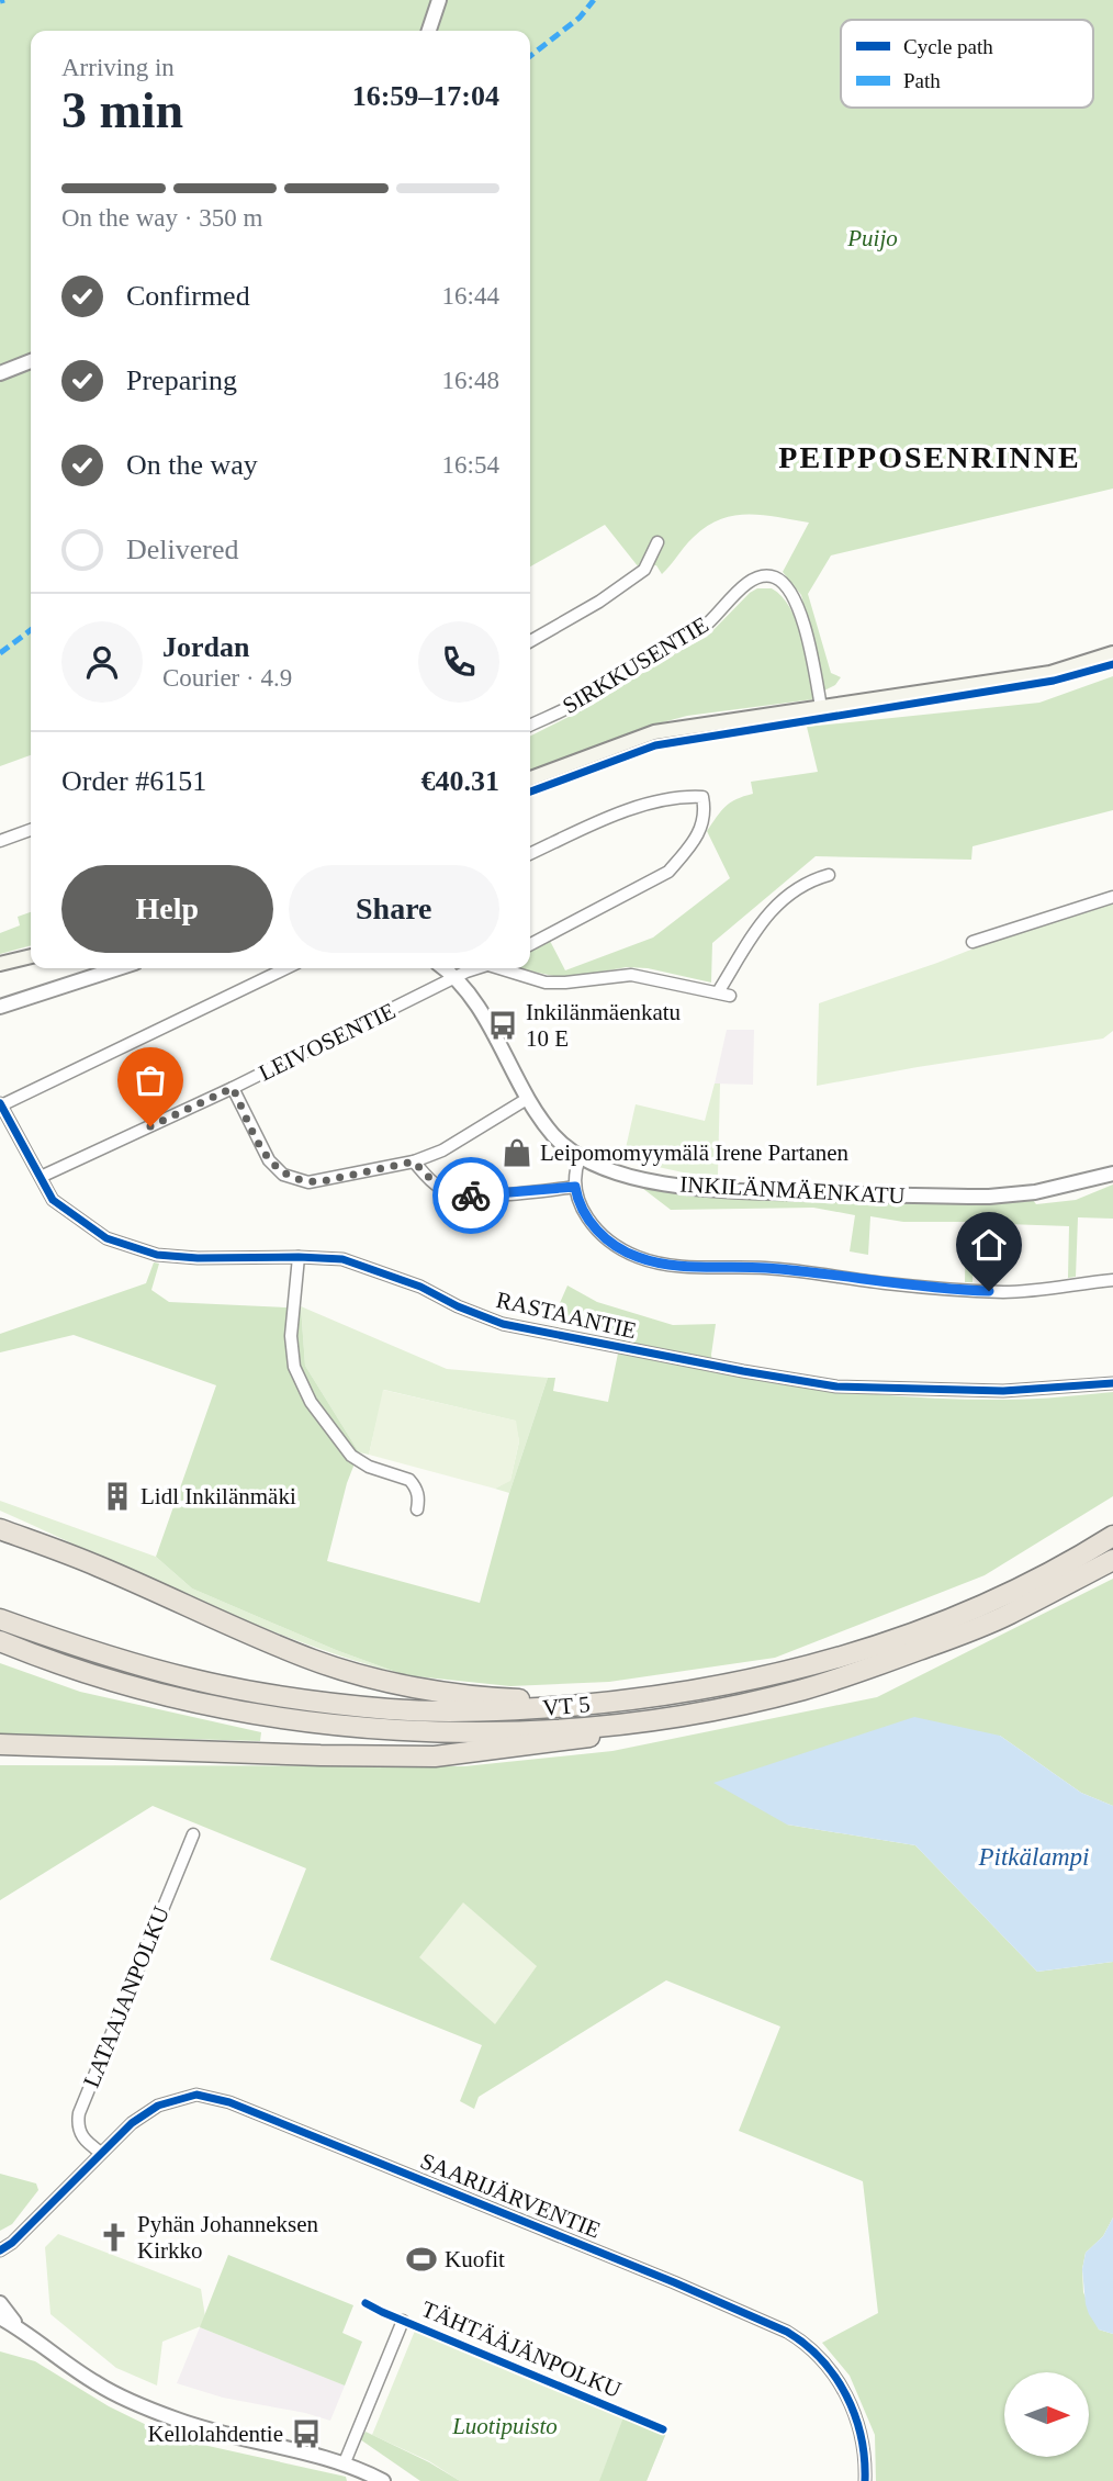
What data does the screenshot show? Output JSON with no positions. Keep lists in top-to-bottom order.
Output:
{
  "streets": {
    "highway": ["VT 5"],
    "street": [
      "SIRKKUSENTIE",
      "LEIVOSENTIE",
      "INKILÄNMÄENKATU",
      "RASTAANTIE",
      "LATAAJANPOLKU",
      "SAARIJÄRVENTIE"
    ],
    "cycle path": ["TÄHTÄÄJÄNPOLKU"]
  },
  "crossings": [
    ["LEIVOSENTIE", "INKILÄNMÄENKATU"],
    ["LEIVOSENTIE", "RASTAANTIE"],
    ["LATAAJANPOLKU", "SAARIJÄRVENTIE"]
  ],
  "districts": ["PEIPPOSENRINNE"],
  "water": ["Pitkälampi"],
  "parks": ["Puijo", "Luotipuisto"],
  "places": {
    "bus stop": ["Inkilänmäenkatu 10 E", "Kellolahdentie"],
    "shop": ["Leipomomyymälä Irene Partanen"],
    "building": ["Lidl Inkilänmäki"],
    "church": ["Pyhän Johanneksen Kirkko"],
    "sports": ["Kuofit"]
  },
  "legend": ["Cycle path", "Path"],
  "north": "right",
  "page": {
    "heading": ["3 min", "Arriving in", "16:59–17:04"],
    "panel": [
      "Jordan",
      "Courier · 4.9",
      "Order #6151",
      "€40.31"
    ],
    "bar": "On the way · 350 m",
    "list": [
      ["Confirmed", "16:44"],
      ["Preparing", "16:48"],
      ["On the way", "16:54"],
      "Delivered"
    ],
    "buttons": ["Help", "Share"]
  }
}
